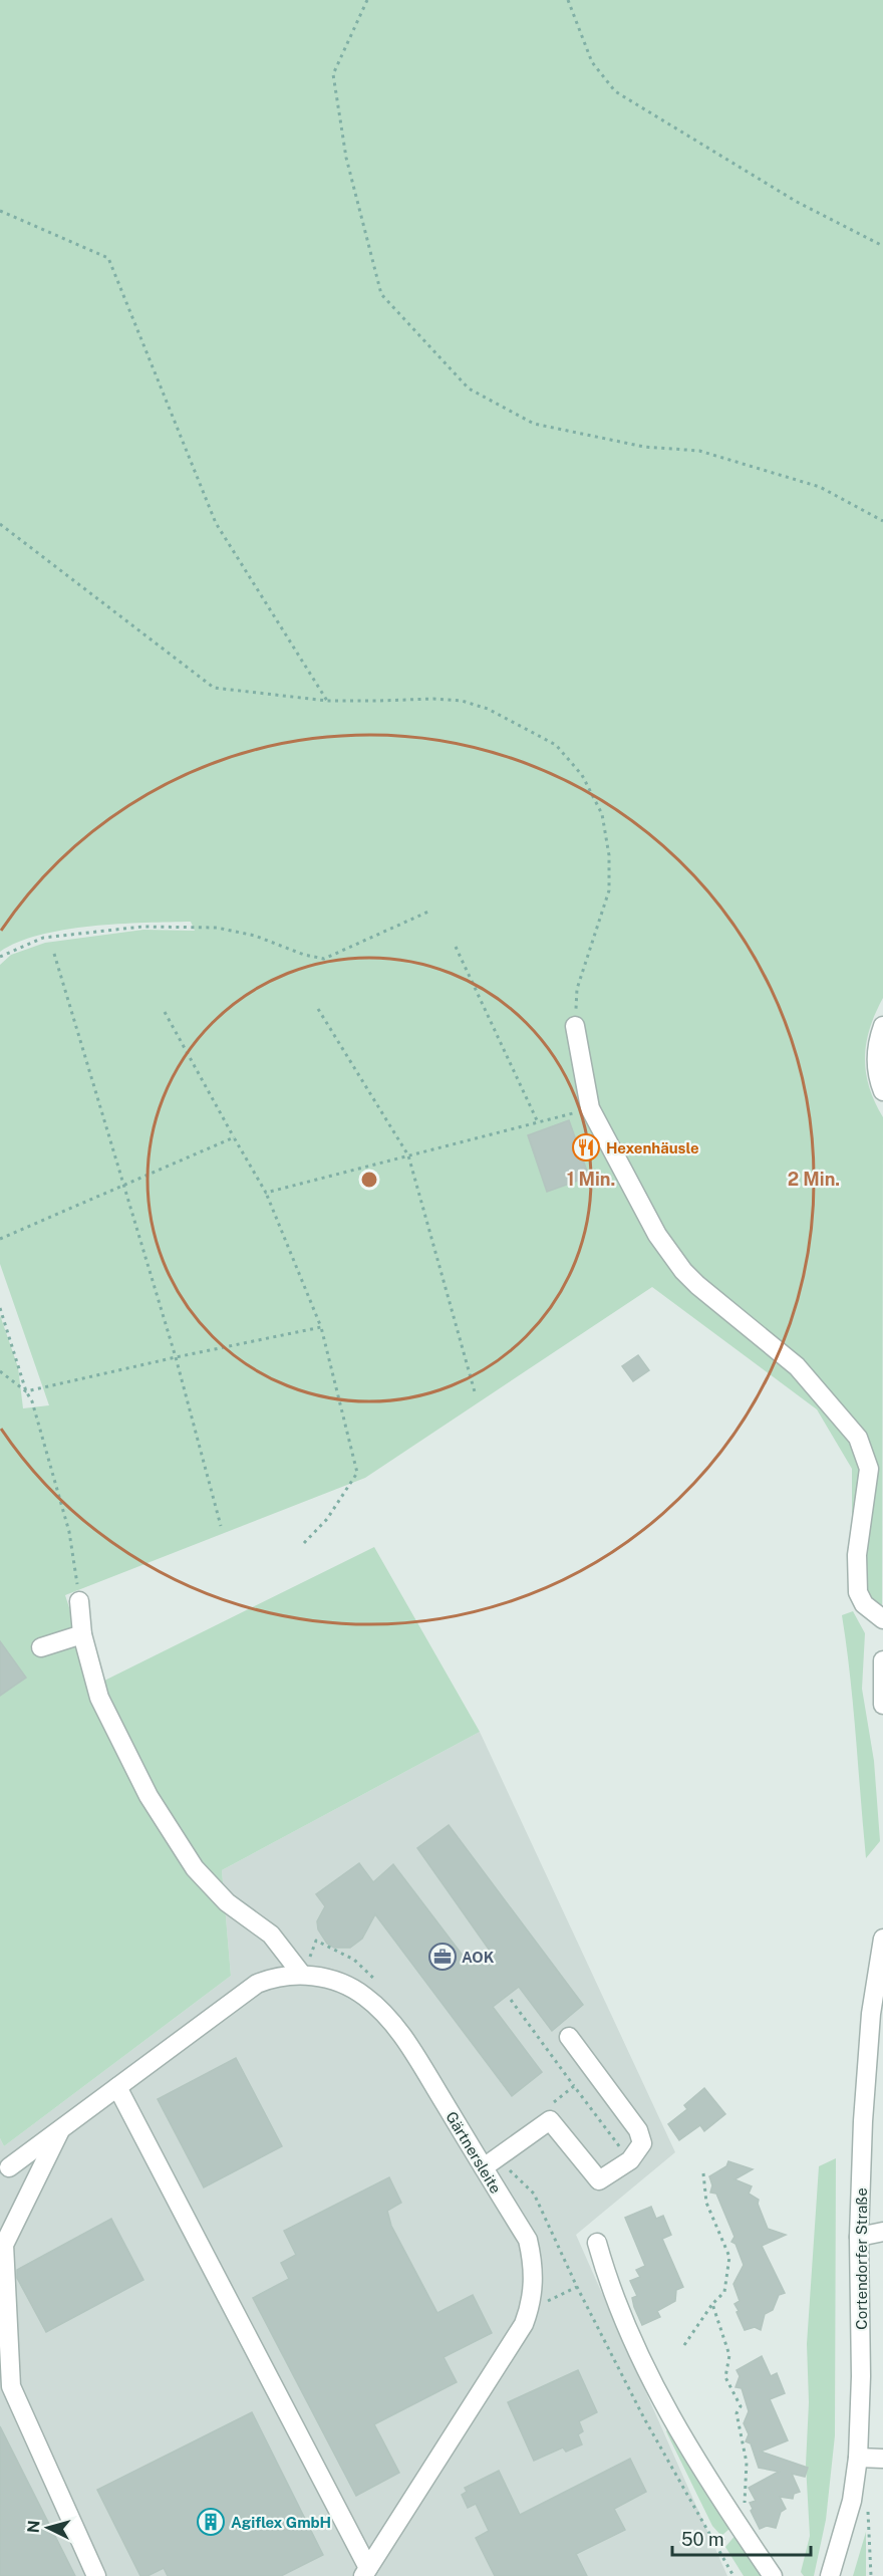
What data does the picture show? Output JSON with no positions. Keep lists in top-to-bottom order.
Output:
{
  "streets": {
    "street": ["Gärtnersleite", "Cortendorfer Straße"]
  },
  "places": {
    "restaurant": ["Hexenhäusle"],
    "office": ["AOK"],
    "building": ["Agiflex GmbH"]
  },
  "scale_bar": "50 m",
  "north": "left",
  "rings": ["1 Min.", "2 Min."]
}
